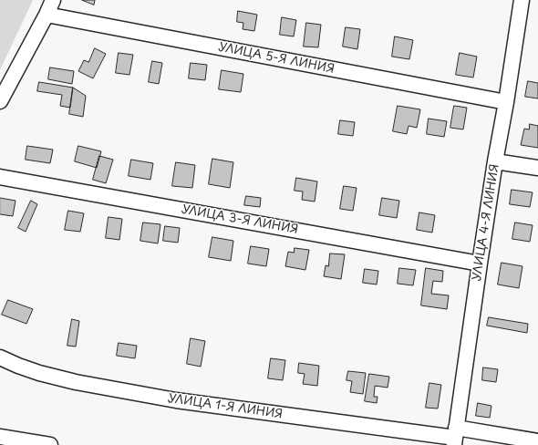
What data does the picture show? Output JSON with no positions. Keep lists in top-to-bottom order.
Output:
{
  "streets": {
    "street": [
      "УЛИЦА 5-Я ЛИНИЯ",
      "УЛИЦА 3-Я ЛИНИЯ",
      "УЛИЦА 4-Я ЛИНИЯ",
      "УЛИЦА 1-Я ЛИНИЯ"
    ]
  },
  "crossings": [
    ["УЛИЦА 5-Я ЛИНИЯ", "УЛИЦА 4-Я ЛИНИЯ"],
    ["УЛИЦА 3-Я ЛИНИЯ", "УЛИЦА 4-Я ЛИНИЯ"],
    ["УЛИЦА 4-Я ЛИНИЯ", "УЛИЦА 1-Я ЛИНИЯ"]
  ]
}
